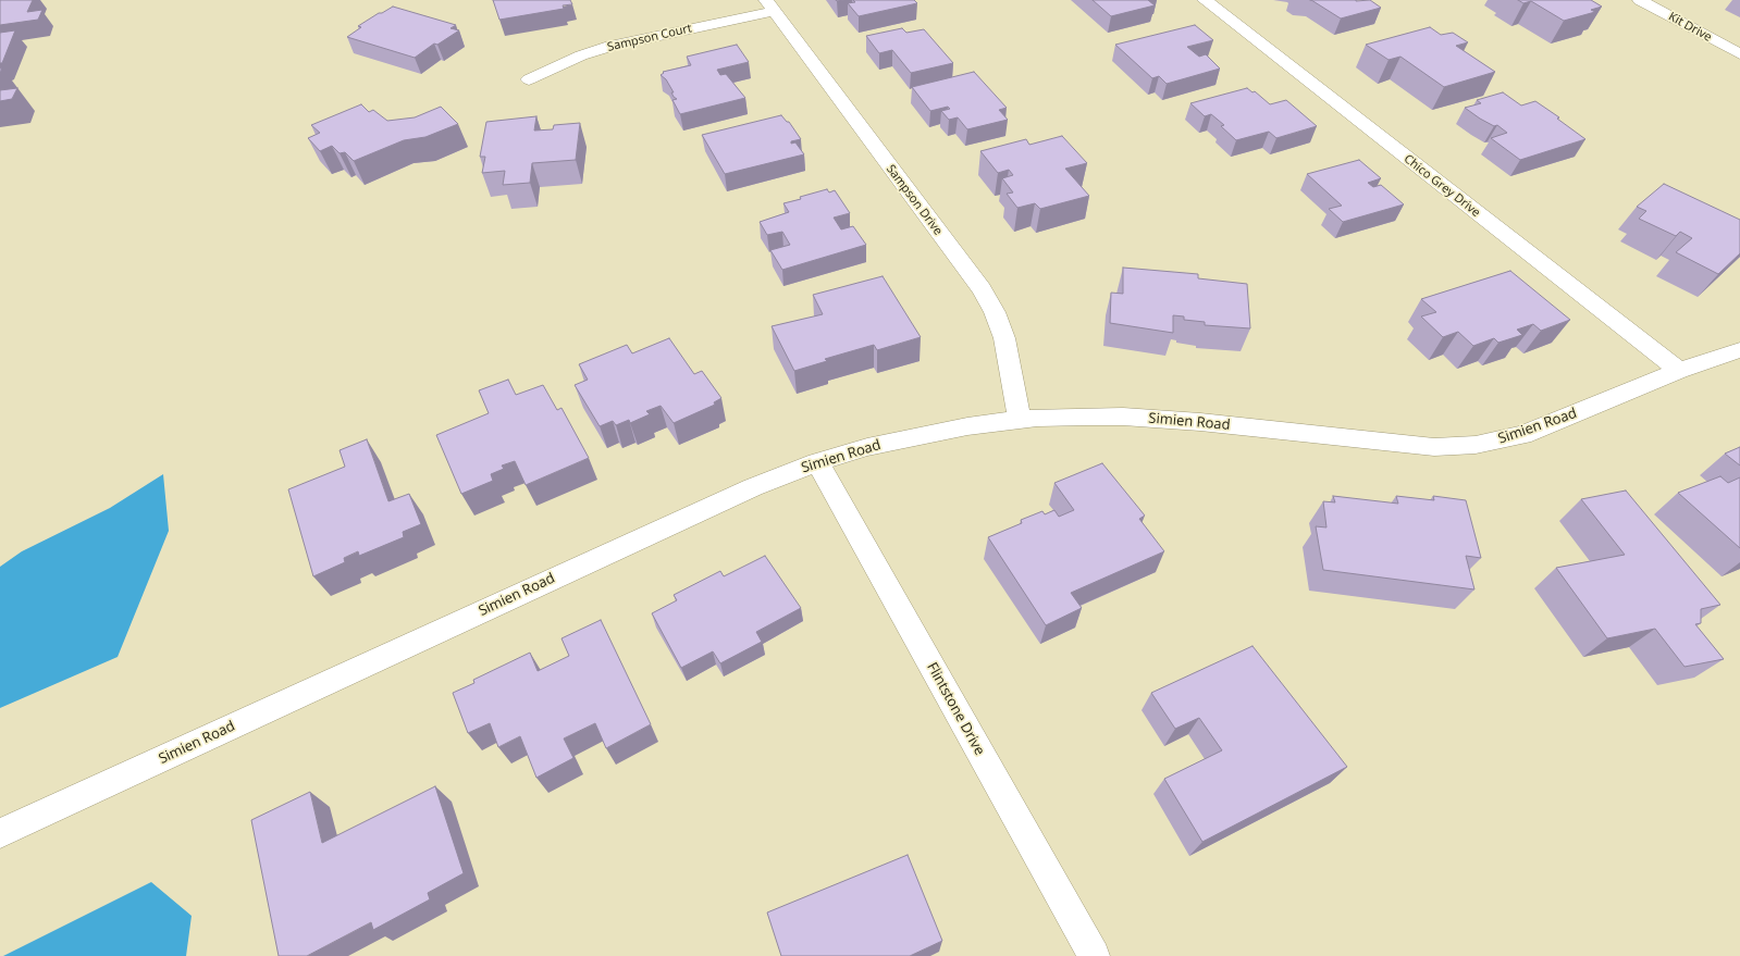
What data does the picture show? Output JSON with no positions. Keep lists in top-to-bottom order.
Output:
{
  "streets": {
    "street": [
      "Kit Drive",
      "Sampson Court",
      "Chico Grey Drive",
      "Sampson Drive",
      "Simien Road",
      "Flintstone Drive"
    ]
  },
  "crossings": [
    ["Sampson Court", "Sampson Drive"],
    ["Chico Grey Drive", "Simien Road"],
    ["Sampson Drive", "Simien Road"],
    ["Simien Road", "Flintstone Drive"]
  ]
}
